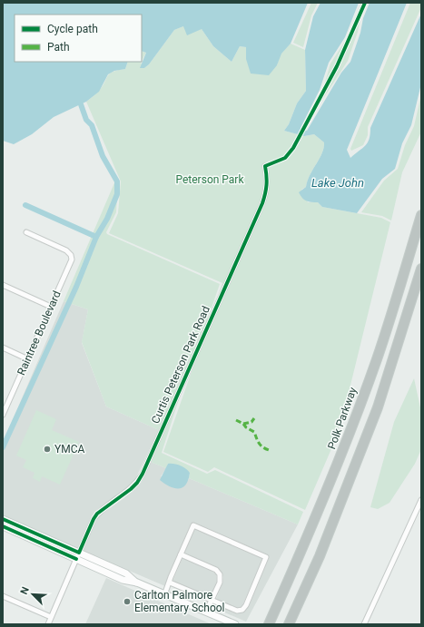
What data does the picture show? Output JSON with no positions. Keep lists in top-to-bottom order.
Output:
{
  "streets": {
    "highway": ["Polk Parkway"],
    "street": ["Raintree Boulevard", "Curtis Peterson Park Road"]
  },
  "water": ["Lake John"],
  "parks": ["Peterson Park"],
  "places": ["YMCA", "Carlton Palmore Elementary School"],
  "legend": ["Cycle path", "Path"],
  "north": "top left"
}
